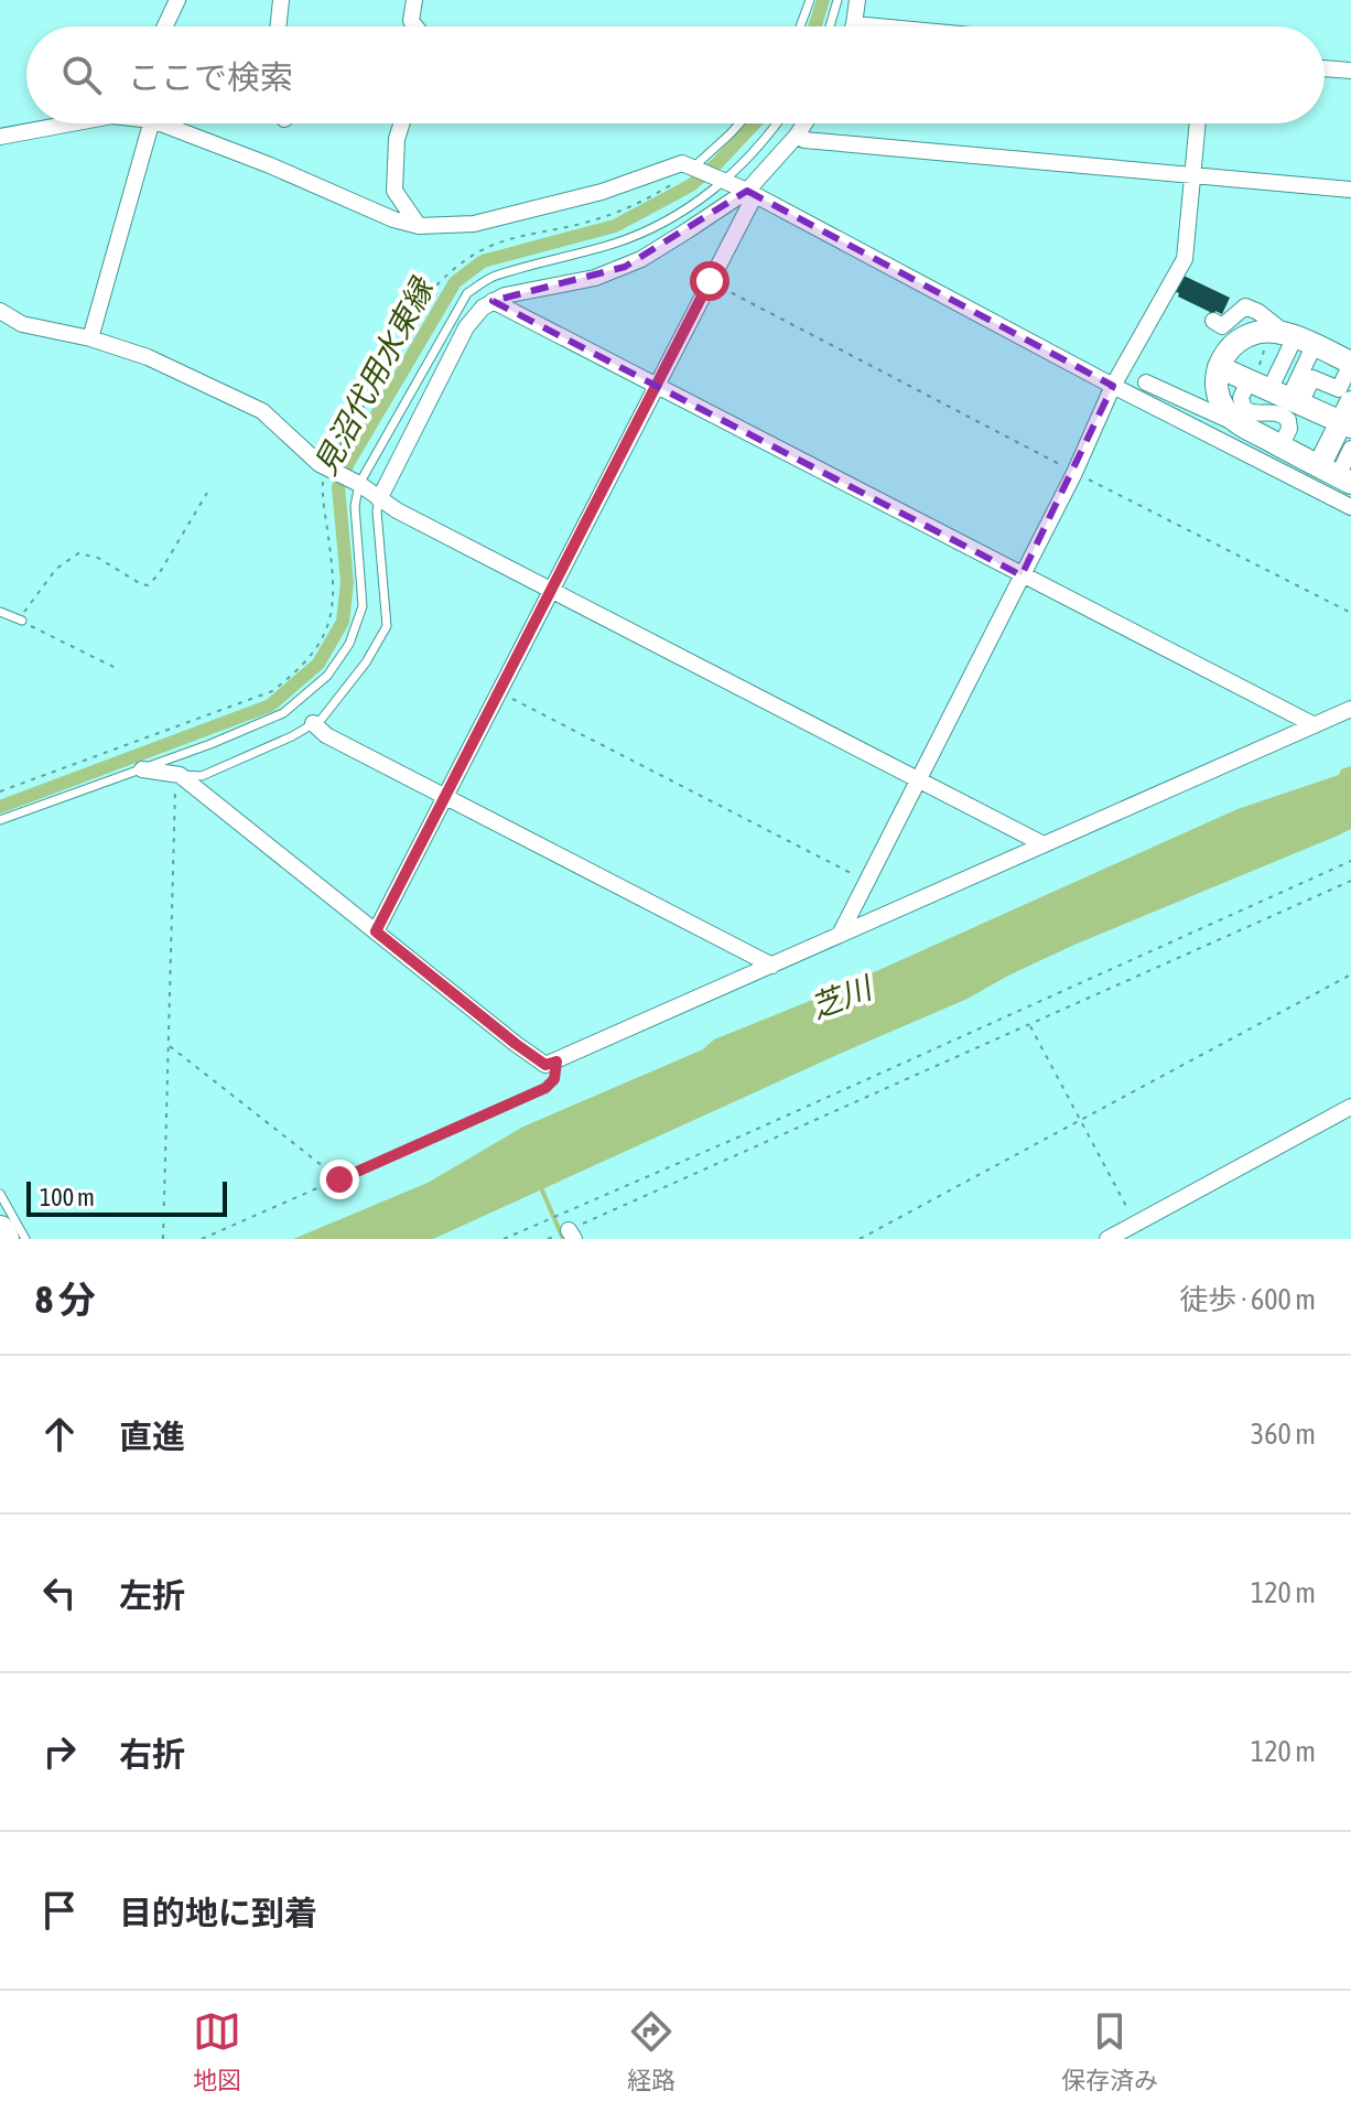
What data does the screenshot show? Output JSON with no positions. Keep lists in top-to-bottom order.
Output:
{
  "water": ["見沼代用水東縁", "芝川"],
  "scale_bar": "100 m",
  "page": {
    "search": "ここで検索",
    "scale": "100 m",
    "heading": ["8 分", "徒歩 · 600 m"],
    "list": [
      ["直進", "360 m"],
      ["左折", "120 m"],
      ["右折", "120 m"],
      "目的地に到着"
    ],
    "nav": ["地図", "経路", "保存済み"]
  }
}
